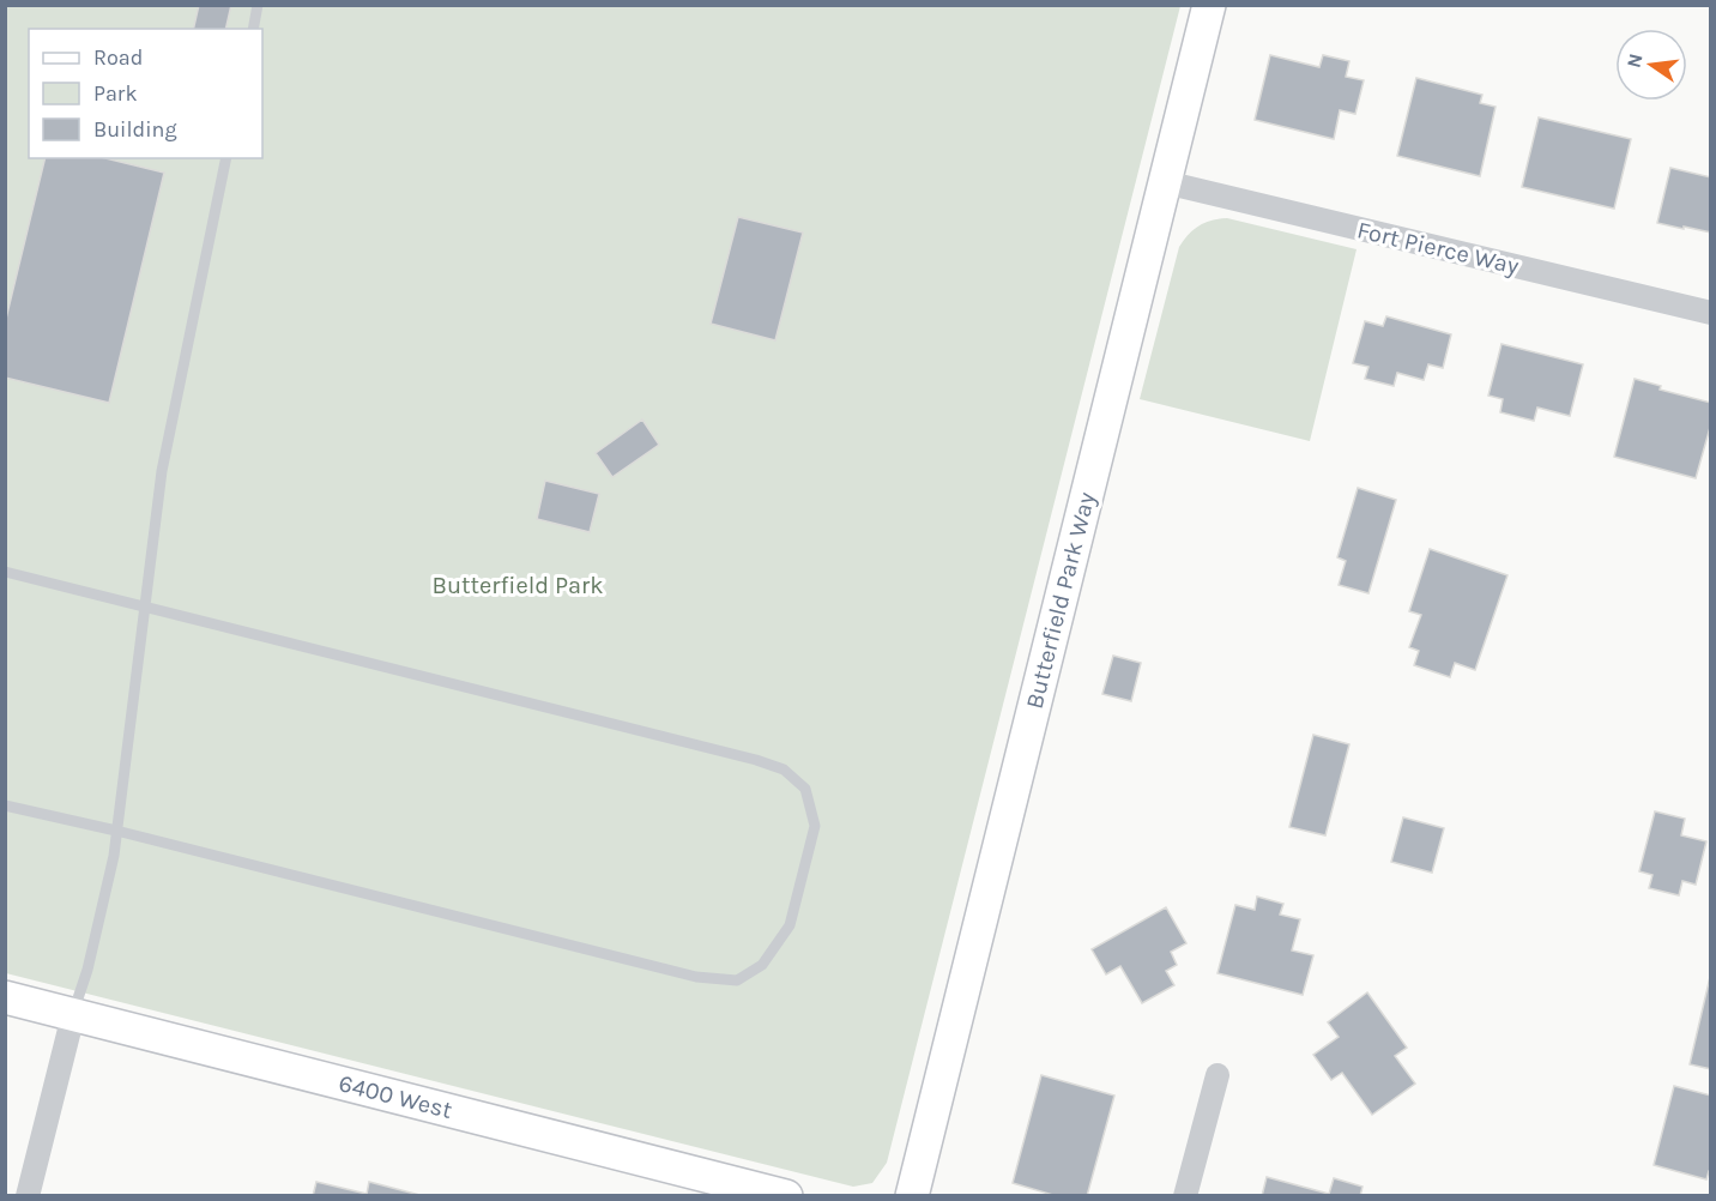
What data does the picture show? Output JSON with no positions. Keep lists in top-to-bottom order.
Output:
{
  "streets": {
    "street": ["Fort Pierce Way", "Butterfield Park Way", "6400 West"]
  },
  "crossings": [
    ["Fort Pierce Way", "Butterfield Park Way"]
  ],
  "parks": ["Butterfield Park"],
  "legend": ["Road", "Park", "Building"],
  "north": "left"
}
